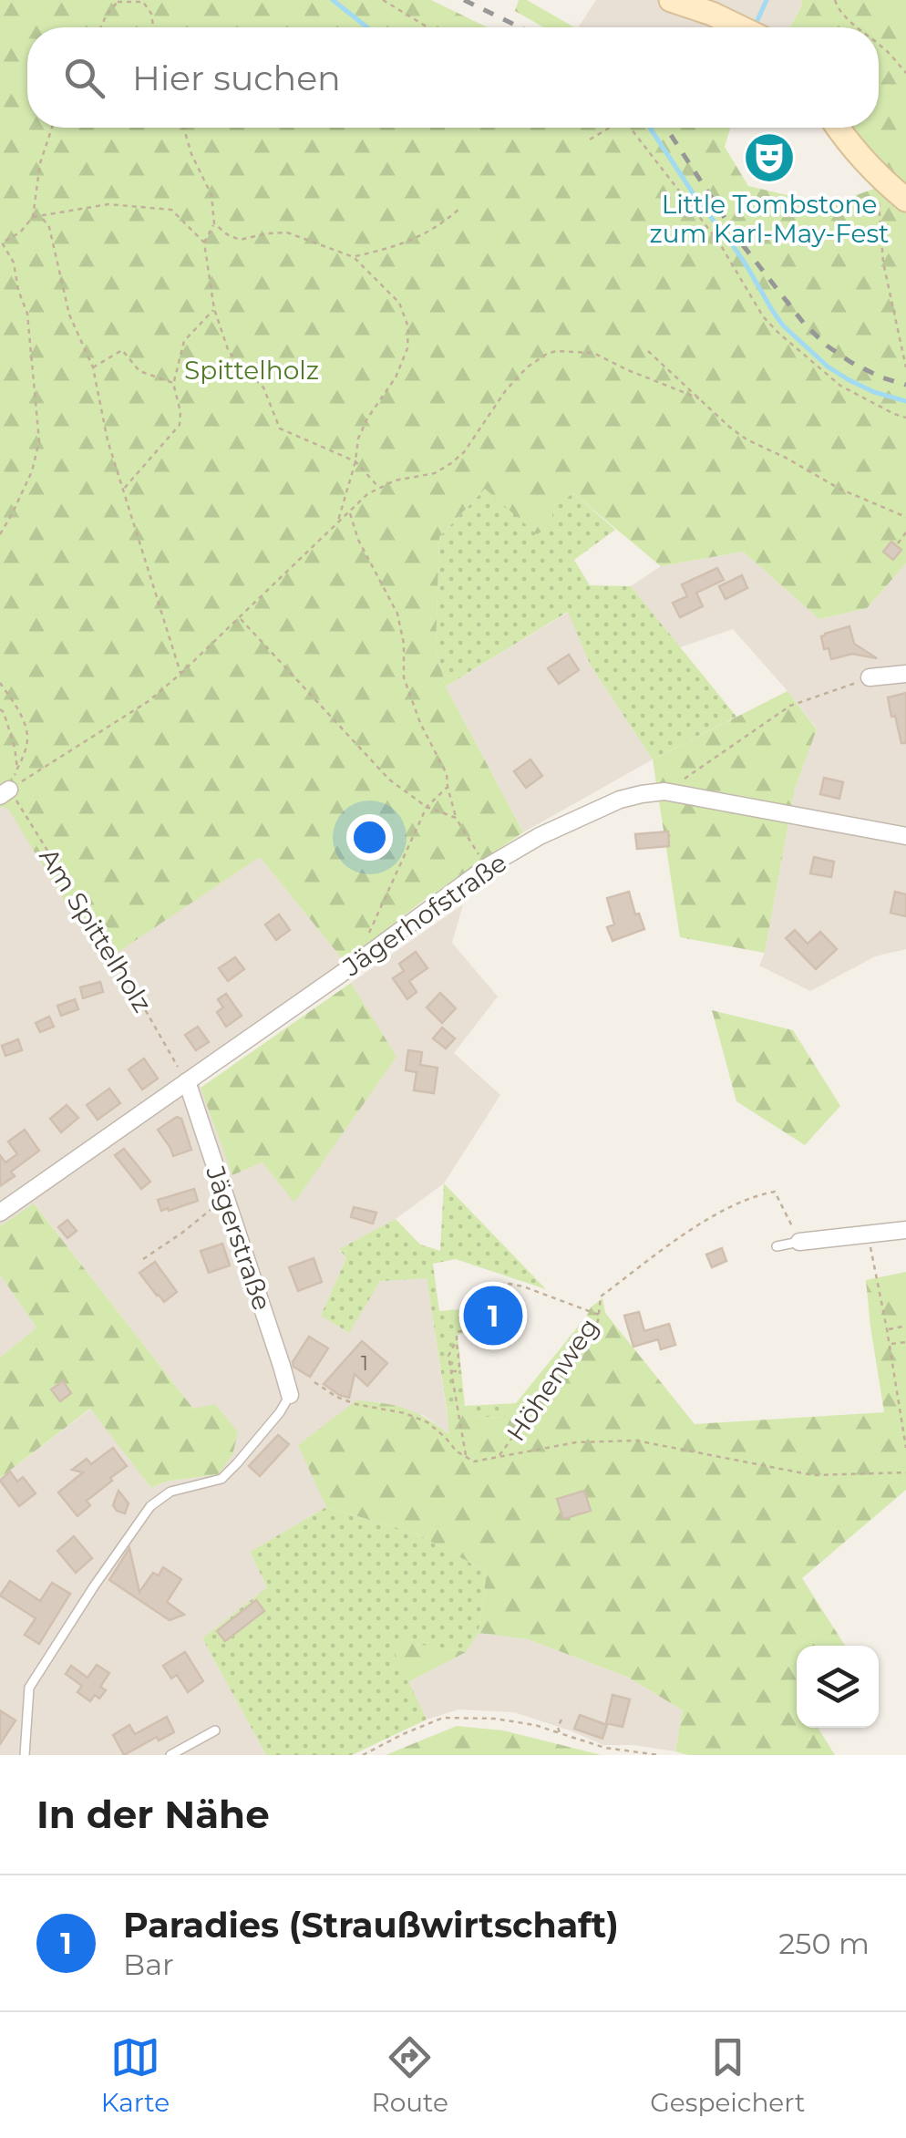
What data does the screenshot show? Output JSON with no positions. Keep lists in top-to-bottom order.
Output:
{
  "streets": {
    "street": ["Jägerhofstraße", "Jägerstraße"],
    "path": ["Am Spittelholz", "Höhenweg"]
  },
  "crossings": [
    ["Jägerhofstraße", "Am Spittelholz"],
    ["Jägerhofstraße", "Jägerstraße"],
    ["Am Spittelholz", "Jägerstraße"]
  ],
  "parks": ["Spittelholz"],
  "places": {
    "theatre": ["Little Tombstone zum Karl-May-Fest"]
  },
  "house_numbers": ["1"],
  "page": {
    "search": "Hier suchen",
    "pins": "1",
    "heading": "In der Nähe",
    "list": [
      {
        "mark": "1",
        "name": "Paradies (Straußwirtschaft)",
        "note": "Bar",
        "value": "250 m"
      }
    ],
    "nav": ["Karte", "Route", "Gespeichert"]
  }
}
